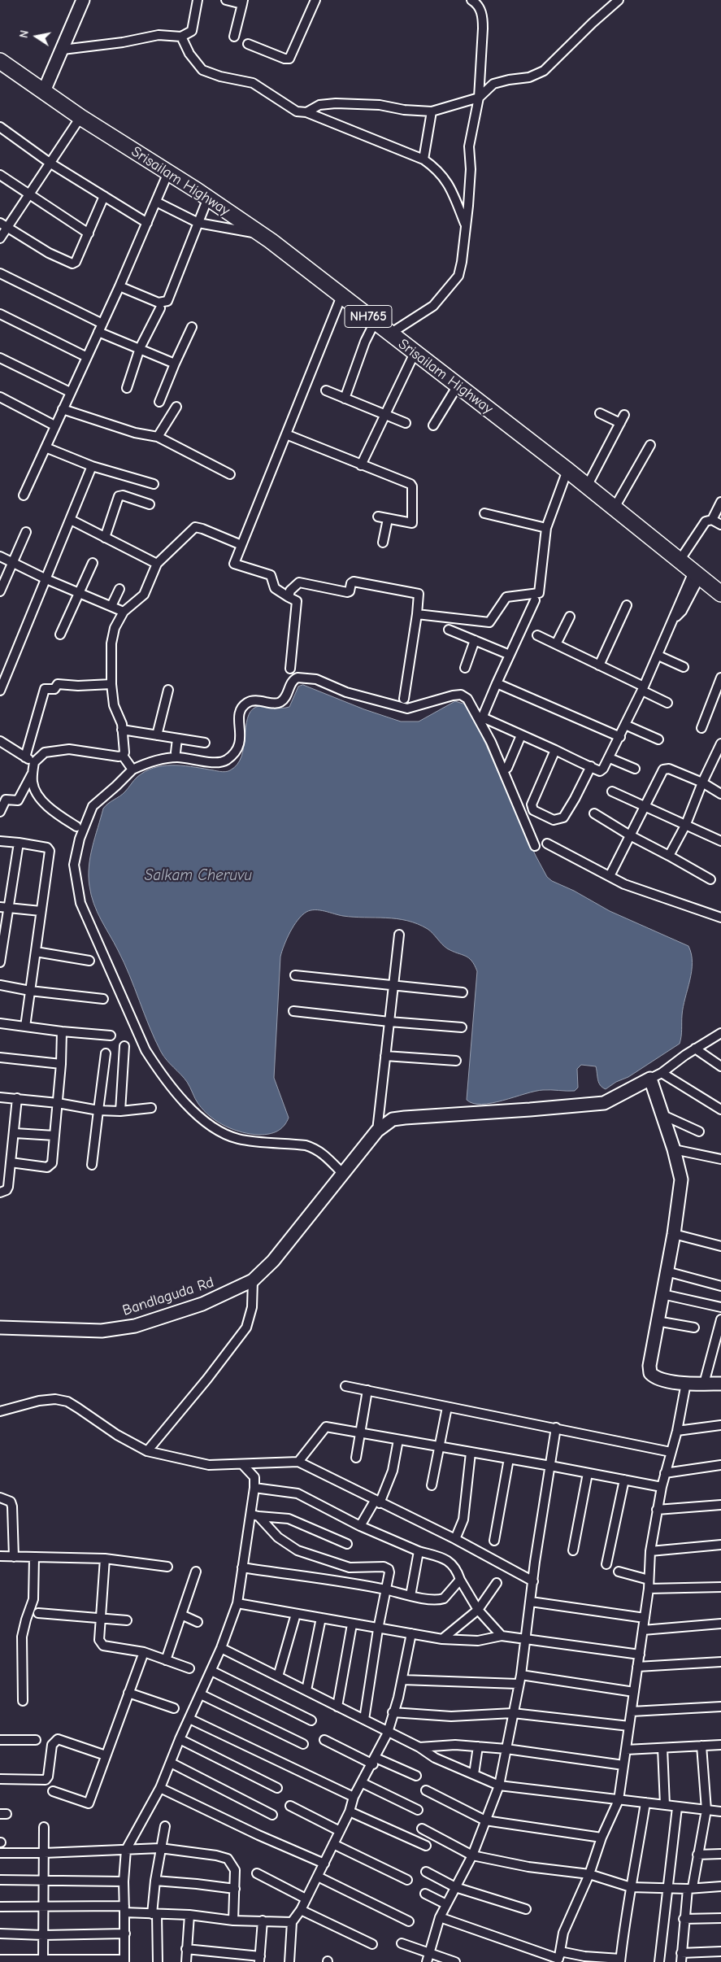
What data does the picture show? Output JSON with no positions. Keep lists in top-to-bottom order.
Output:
{
  "streets": {
    "highway": ["Srisailam Highway", "NH765"],
    "street": ["Bandlaguda Rd"]
  },
  "water": ["Salkam Cheruvu"],
  "north": "left"
}
